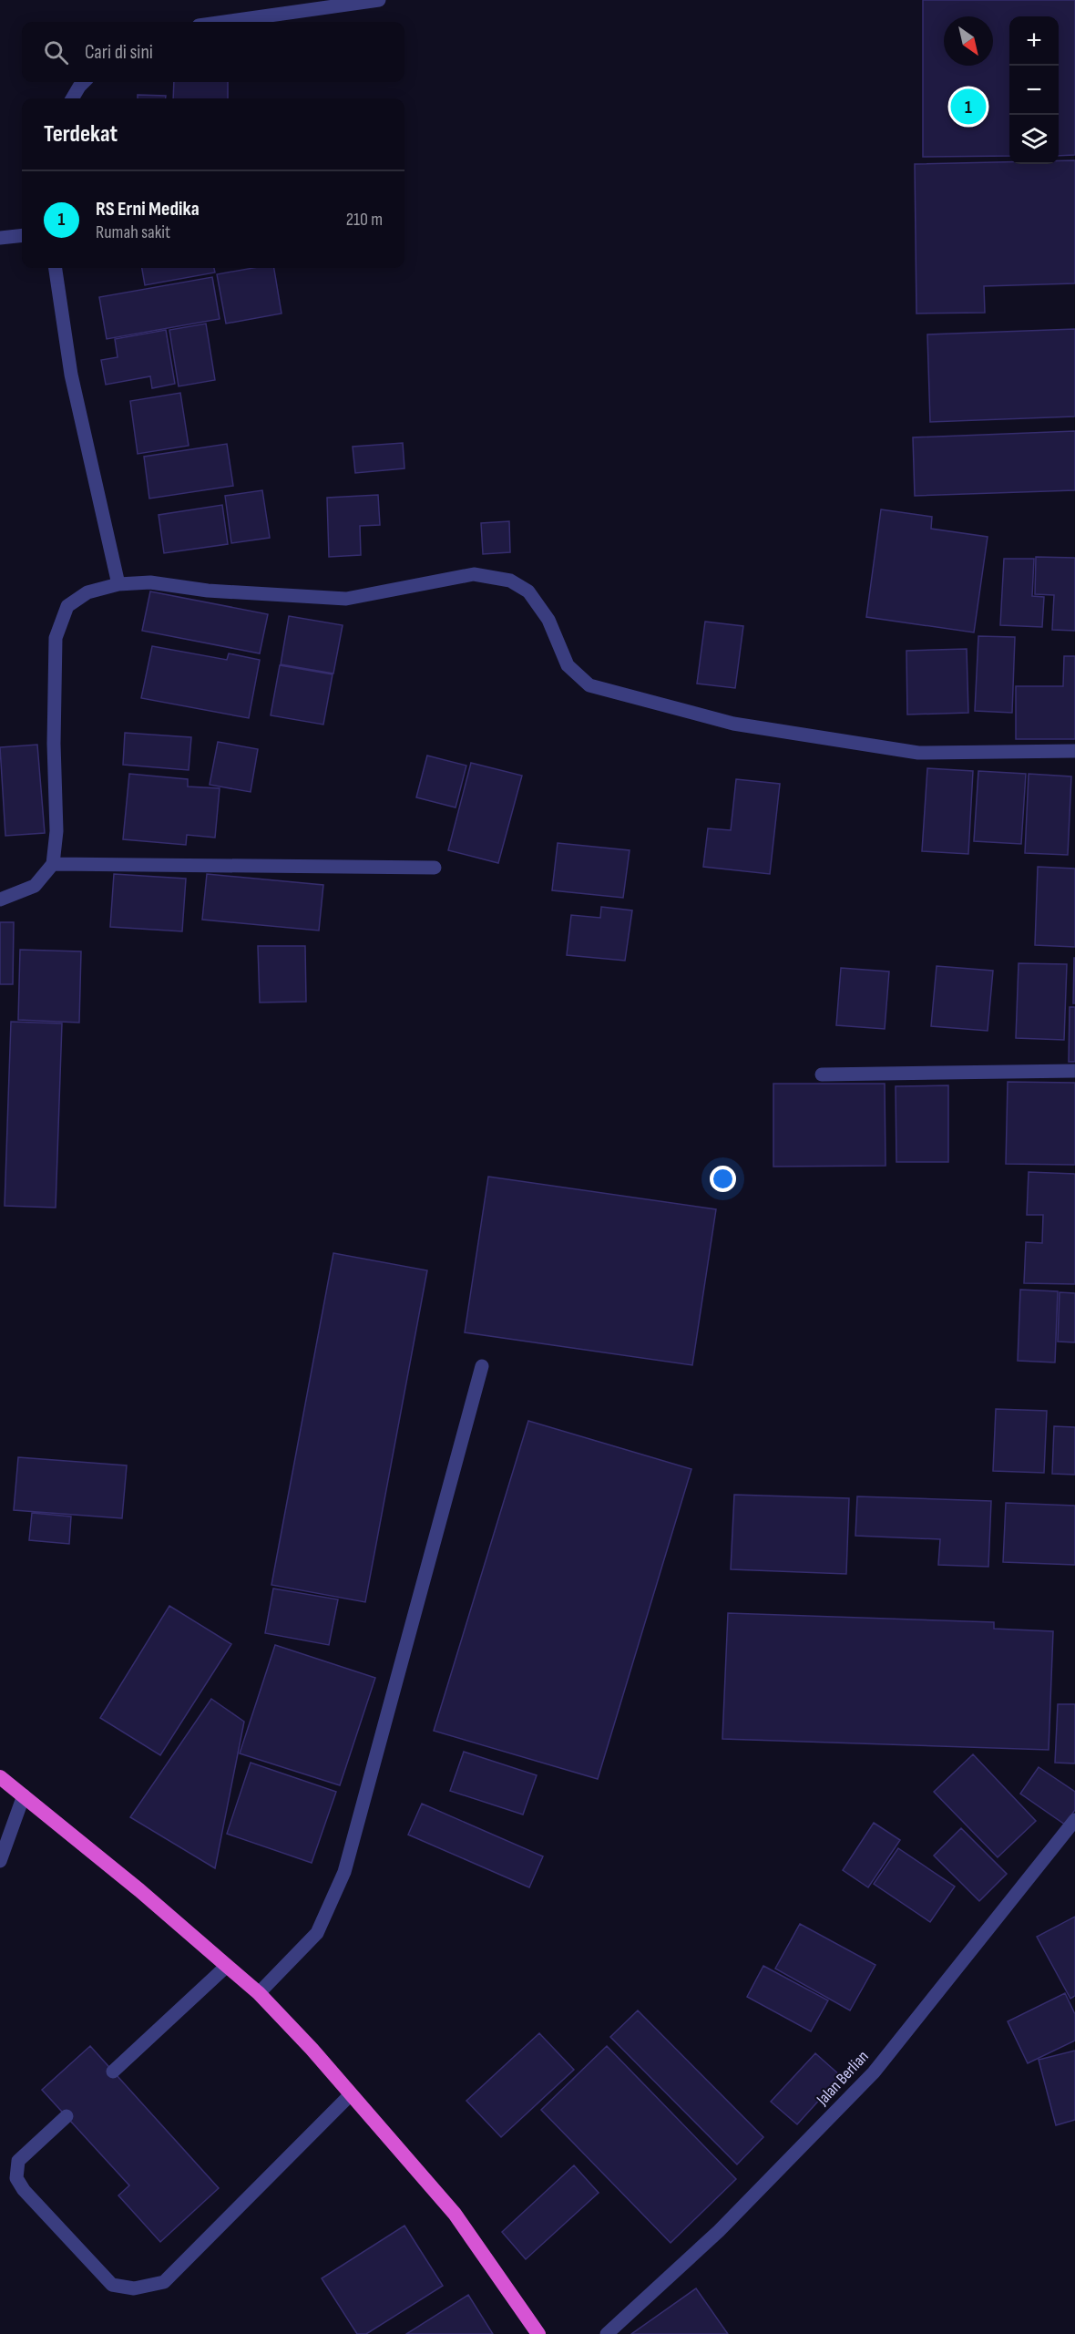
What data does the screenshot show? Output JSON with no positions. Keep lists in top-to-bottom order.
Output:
{
  "streets": {
    "street": ["Jalan Berlian"]
  },
  "north": "bottom right",
  "page": {
    "map_buttons": ["+", "−"],
    "search": "Cari di sini",
    "pins": "1",
    "heading": "Terdekat",
    "list": [
      {
        "mark": "1",
        "name": "RS Erni Medika",
        "note": "Rumah sakit",
        "value": "210 m"
      }
    ]
  }
}
